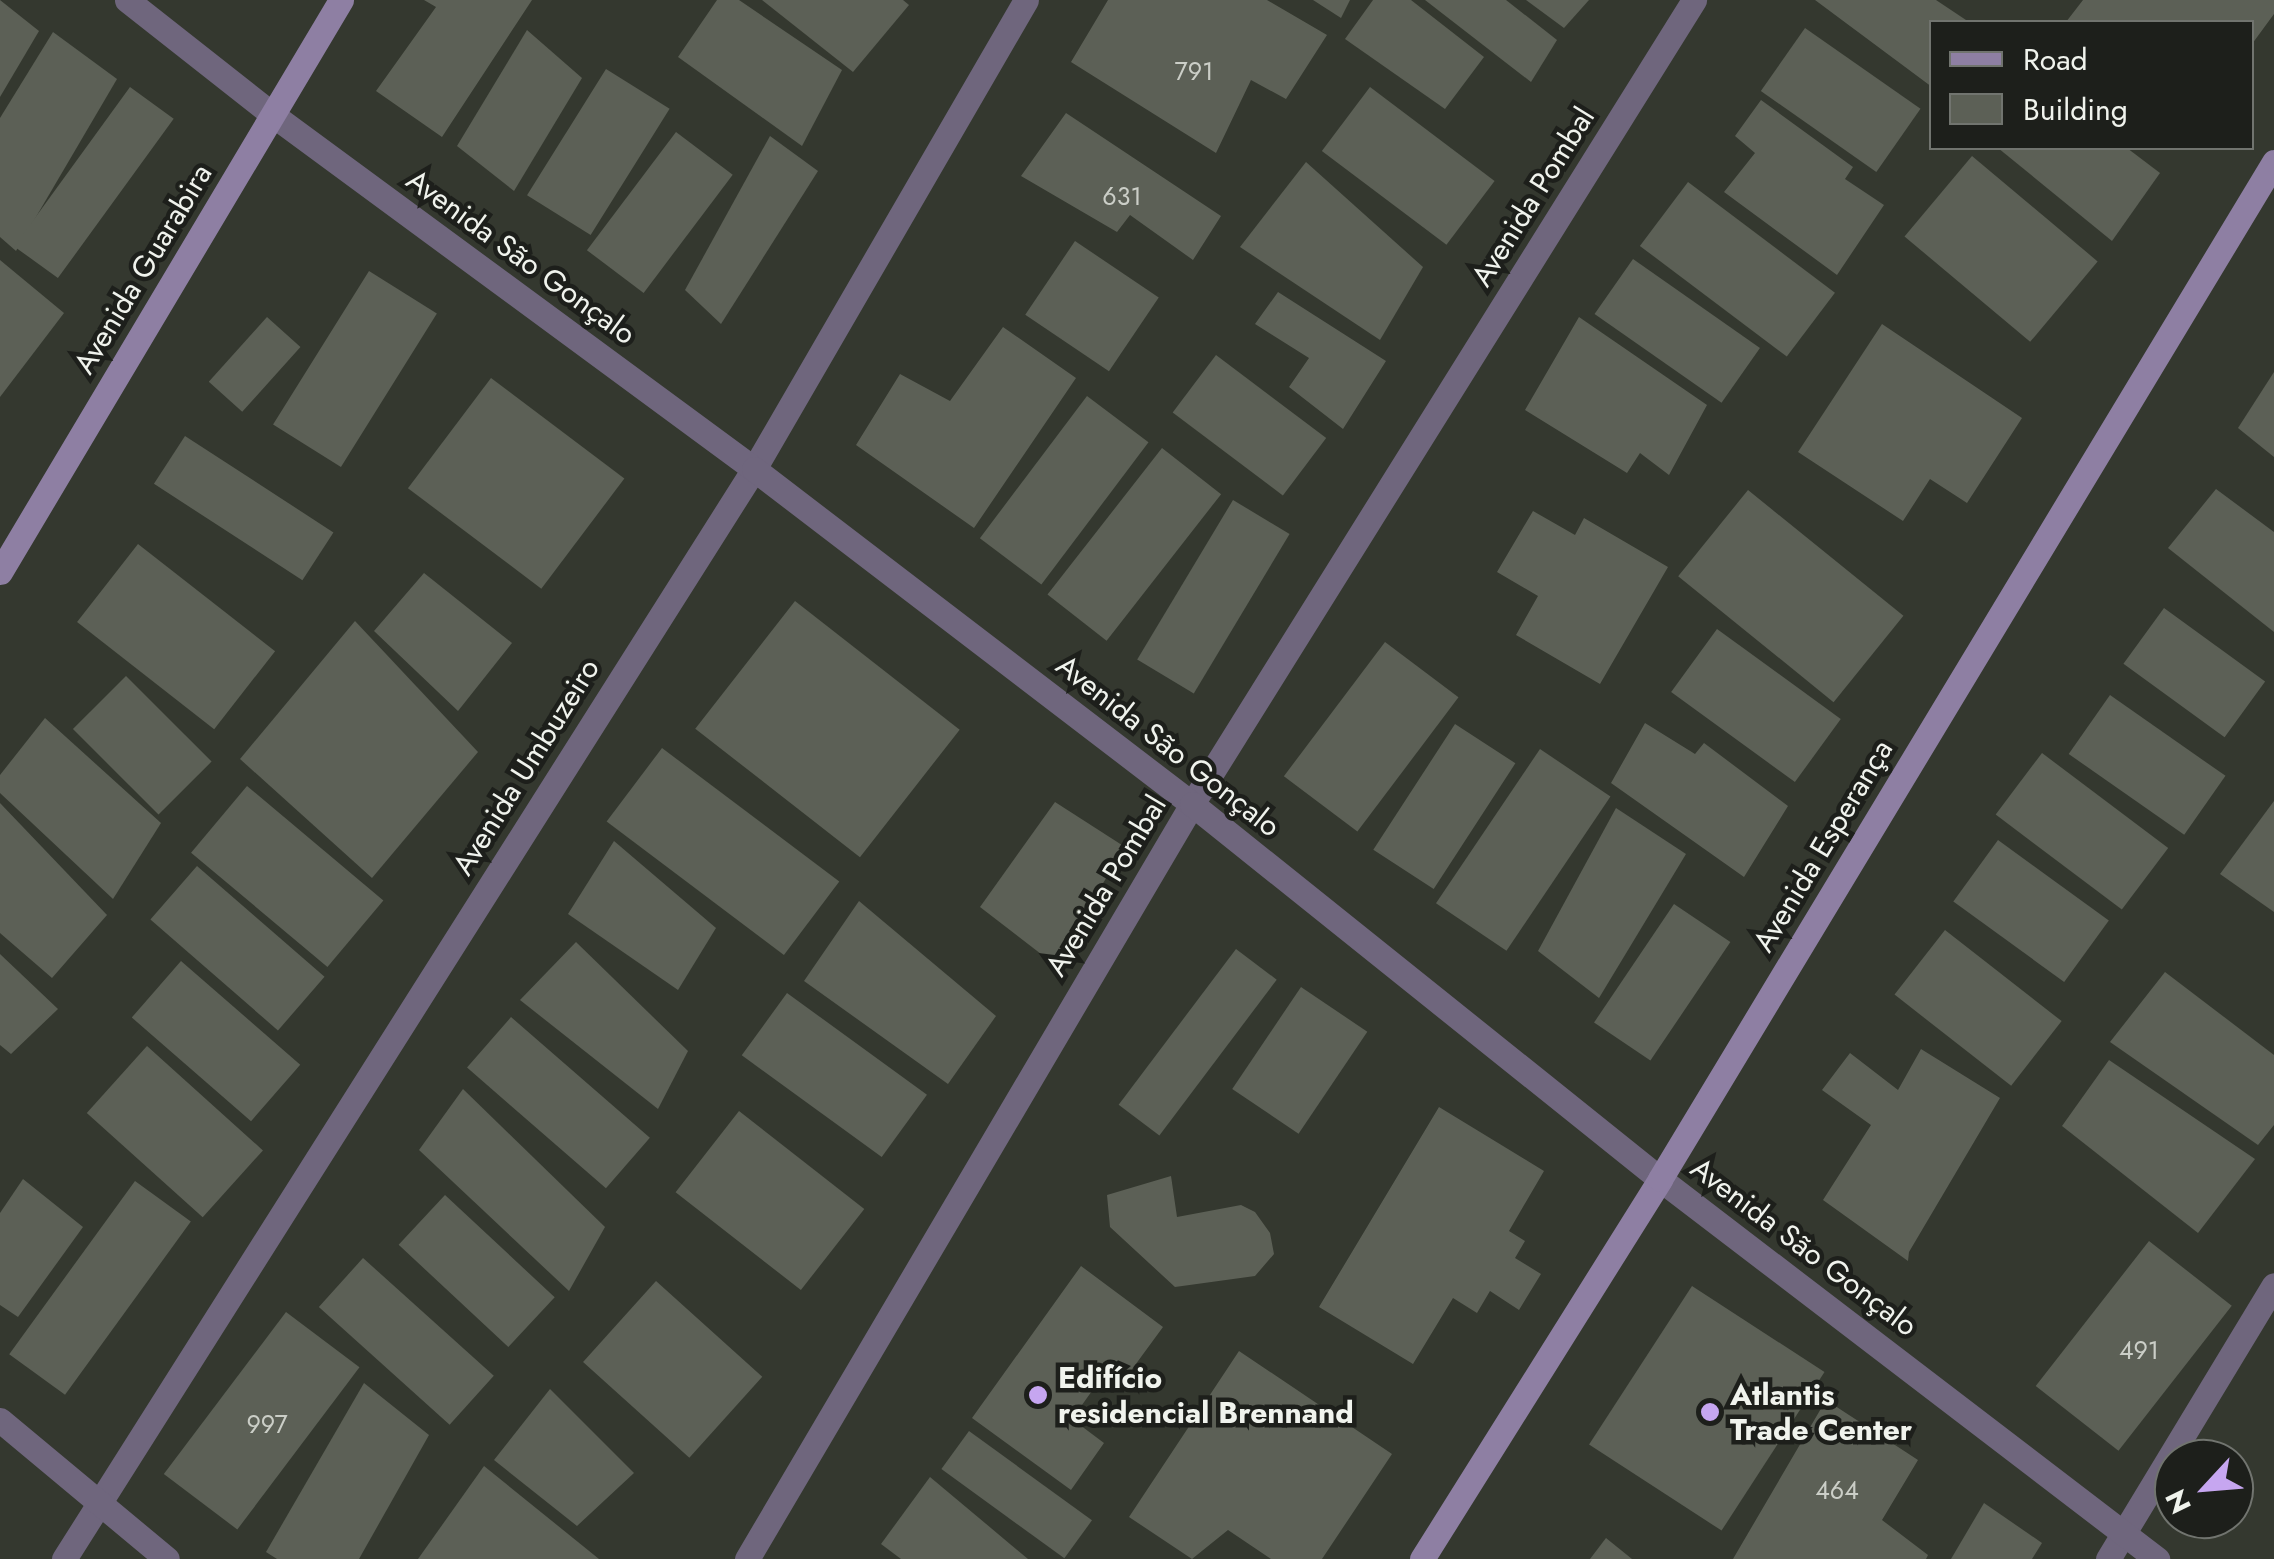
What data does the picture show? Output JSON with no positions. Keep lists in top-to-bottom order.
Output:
{
  "streets": {
    "main road": ["Avenida Guarabira", "Avenida Esperança"],
    "street": ["Avenida Pombal", "Avenida São Gonçalo", "Avenida Umbuzeiro"]
  },
  "crossings": [
    ["Avenida Pombal", "Avenida São Gonçalo"],
    ["Avenida São Gonçalo", "Avenida Guarabira"],
    ["Avenida São Gonçalo", "Avenida Umbuzeiro"],
    ["Avenida São Gonçalo", "Avenida Esperança"]
  ],
  "places": ["Edifício residencial Brennand", "Atlantis Trade Center"],
  "house_numbers": [
    "791",
    "631",
    "491",
    "997",
    "464"
  ],
  "legend": ["Road", "Building"],
  "north": "bottom left"
}
